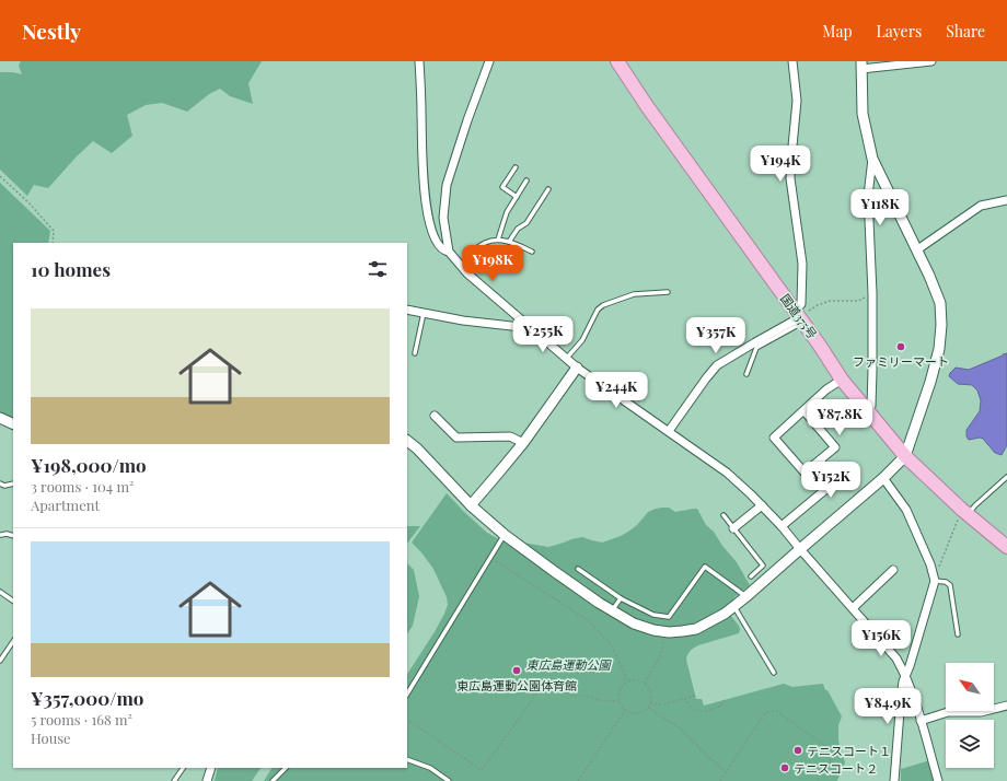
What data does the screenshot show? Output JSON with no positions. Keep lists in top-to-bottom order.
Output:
{
  "streets": {
    "highway": ["国道375号"]
  },
  "parks": ["東広島運動公園"],
  "places": [
    "ファミリーマート",
    "東広島運動公園体育館",
    "テニスコート１",
    "テニスコート２"
  ],
  "north": "top left",
  "page": {
    "header": "Nestly",
    "nav": ["Map", "Layers", "Share"],
    "price": [
      "¥194K",
      "¥118K",
      "¥198K",
      "¥255K",
      "¥357K",
      "¥244K",
      "¥87.8K",
      "¥152K",
      "¥156K",
      "¥84.9K"
    ],
    "heading": "10 homes",
    "list": [
      {
        "name": "¥198,000/mo",
        "note": "3 rooms · 104 m² · Apartment"
      },
      {
        "name": "¥357,000/mo",
        "note": "5 rooms · 168 m² · House"
      }
    ]
  }
}
